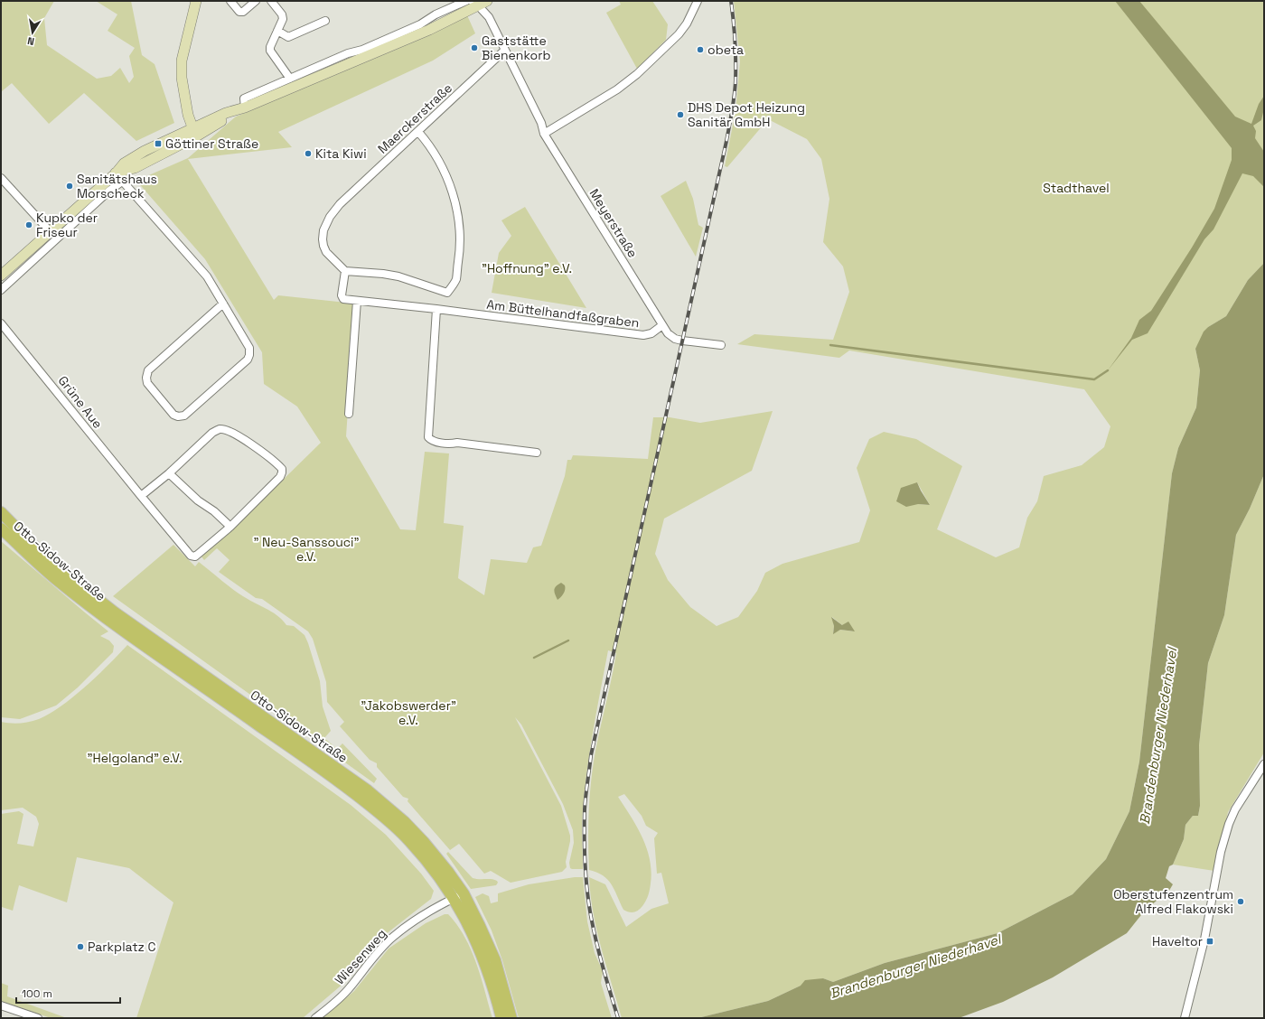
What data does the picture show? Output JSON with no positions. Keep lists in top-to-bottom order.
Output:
{
  "streets": {
    "main road": ["Otto-Sidow-Straße"],
    "street": [
      "Maerckerstraße",
      "Meyerstraße",
      "Am Büttelhandfaßgraben",
      "Grüne Aue",
      "Wiesenweg"
    ]
  },
  "crossings": [
    ["Maerckerstraße", "Meyerstraße"],
    ["Maerckerstraße", "Am Büttelhandfaßgraben"],
    ["Meyerstraße", "Am Büttelhandfaßgraben"],
    ["Otto-Sidow-Straße", "Wiesenweg"]
  ],
  "water": ["Brandenburger Niederhavel"],
  "parks": [
    "Stadthavel",
    "\"Hoffnung\" e.V.",
    "\" Neu-Sanssouci\" e.V.",
    "\"Jakobswerder\" e.V.",
    "\"Helgoland\" e.V."
  ],
  "places": {
    "other": [
      "Gaststätte Bienenkorb",
      "obeta",
      "DHS Depot Heizung Sanitär GmbH",
      "Kita Kiwi",
      "Sanitätshaus Morscheck",
      "Kupko der Friseur",
      "Oberstufenzentrum Alfred Flakowski",
      "Parkplatz C"
    ],
    "transit": ["Göttiner Straße", "Haveltor"]
  },
  "scale_bar": "100 m",
  "north": "bottom"
}
